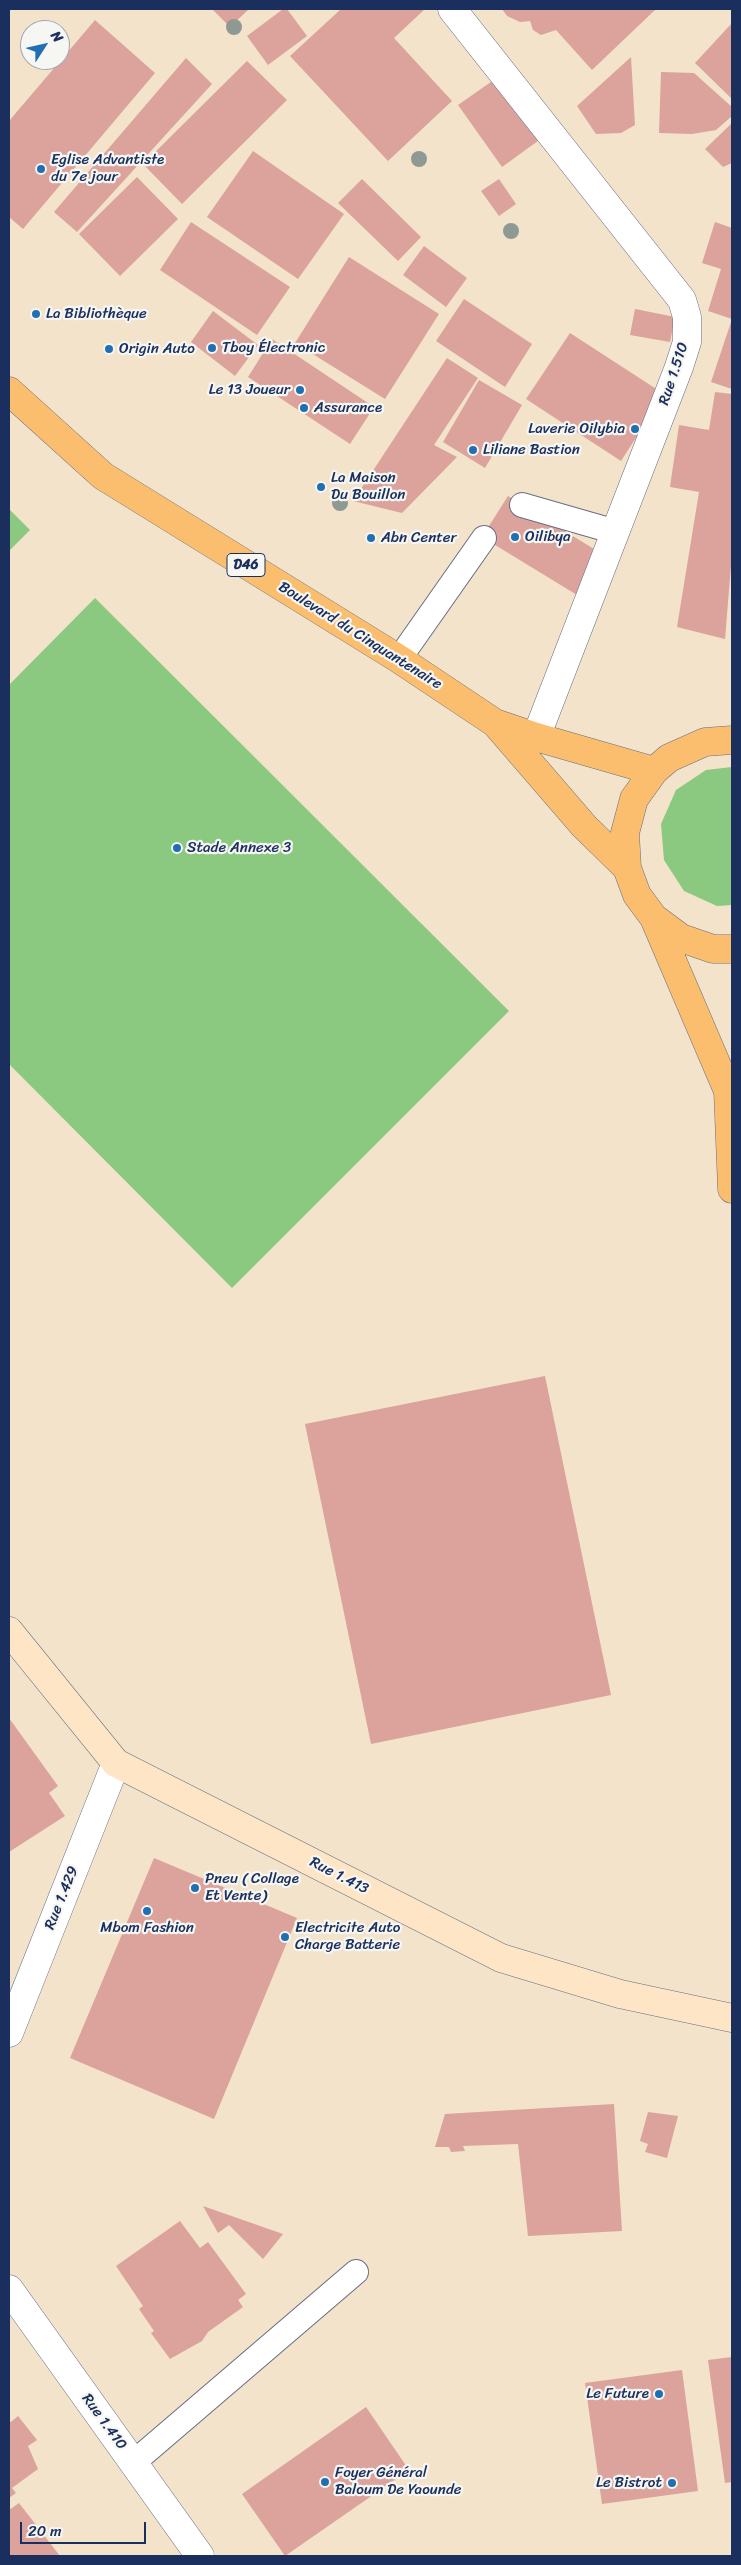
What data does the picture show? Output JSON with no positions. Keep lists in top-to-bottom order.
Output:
{
  "streets": {
    "main road": ["D46", "Boulevard du Cinquantenaire"],
    "street": [
      "Rue 1.510",
      "Rue 1.413",
      "Rue 1.429",
      "Rue 1.410"
    ]
  },
  "crossings": [
    ["Rue 1.510", "D46"],
    ["D46", "Boulevard du Cinquantenaire"],
    ["Rue 1.413", "Rue 1.429"]
  ],
  "places": [
    "Eglise Advantiste du 7e jour",
    "La Bibliothèque",
    "Tboy Électronic",
    "Origin Auto",
    "Le 13 Joueur",
    "Assurance",
    "Laverie Oilybia",
    "Liliane Bastion",
    "La Maison Du Bouillon",
    "Oilibya",
    "Abn Center",
    "Stade Annexe 3",
    "Pneu ( Collage Et Vente)",
    "Mbom Fashion",
    "Electricite Auto Charge Batterie",
    "Le Future",
    "Foyer Général Baloum De Yaounde",
    "Le Bistrot"
  ],
  "scale_bar": "20 m",
  "north": "top right"
}
